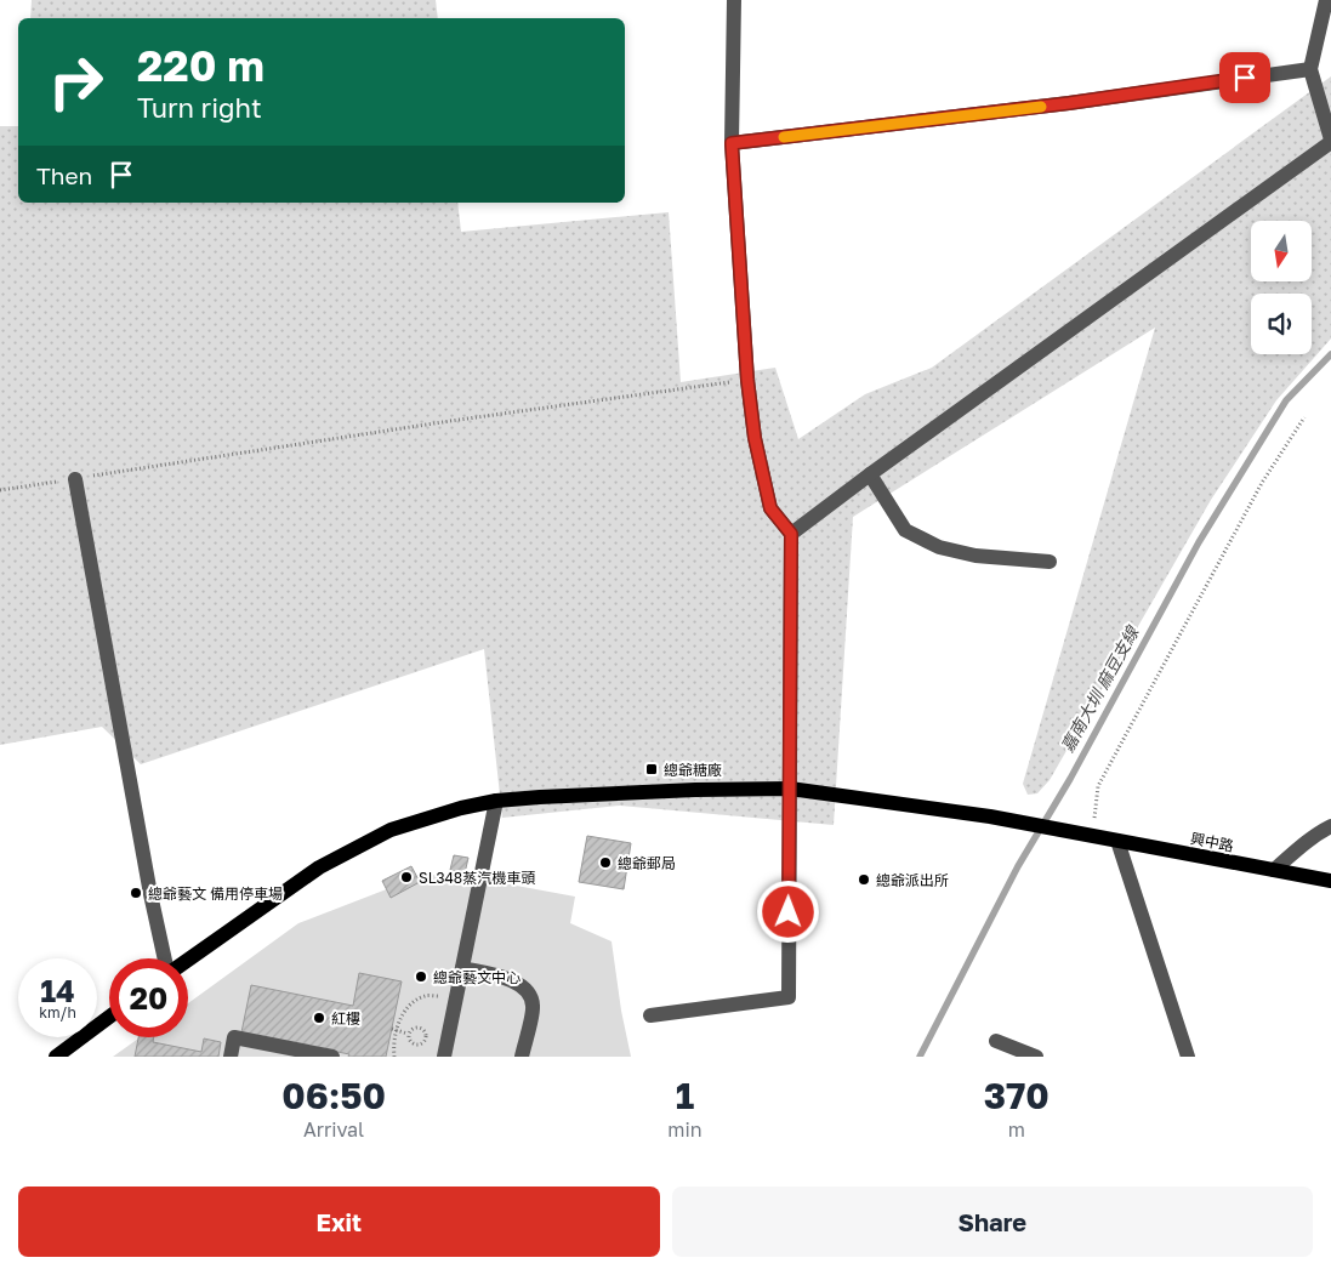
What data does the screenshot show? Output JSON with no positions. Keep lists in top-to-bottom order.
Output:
{
  "streets": {
    "main road": ["興中路"]
  },
  "water": ["嘉南大圳 麻豆支線"],
  "places": {
    "transit": ["總爺糖廠"],
    "other": [
      "總爺郵局",
      "SL348蒸汽機車頭",
      "總爺派出所",
      "總爺藝文 備用停車場",
      "總爺藝文中心",
      "紅樓"
    ]
  },
  "north": "bottom",
  "page": {
    "turn": ["220 m", "Turn right"],
    "then": "Then",
    "speed": "14 km/h",
    "limit": "20",
    "eta": [
      "06:50",
      "Arrival",
      "1",
      "min",
      "370",
      "m"
    ],
    "buttons": ["Exit", "Share"]
  }
}
